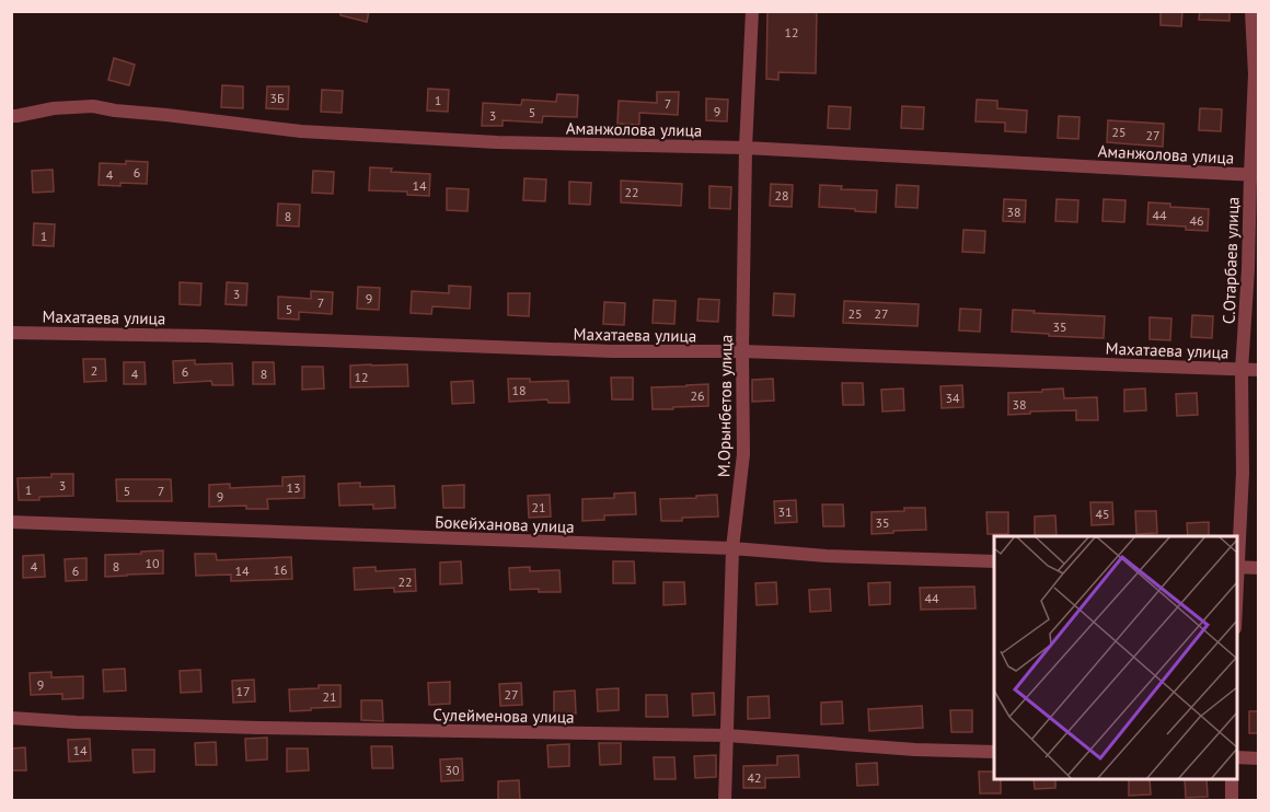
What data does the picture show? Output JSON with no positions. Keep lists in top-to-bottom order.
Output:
{
  "streets": {
    "street": [
      "Аманжолова улица",
      "С.Отарбаев улица",
      "Махатаева улица",
      "М.Орынбетов улица",
      "Бокейханова улица",
      "Сулейменова улица"
    ]
  },
  "crossings": [
    ["Аманжолова улица", "С.Отарбаев улица"],
    ["Аманжолова улица", "М.Орынбетов улица"],
    ["С.Отарбаев улица", "Махатаева улица"],
    ["Махатаева улица", "М.Орынбетов улица"],
    ["М.Орынбетов улица", "Бокейханова улица"],
    ["М.Орынбетов улица", "Сулейменова улица"]
  ],
  "house_numbers": [
    "12",
    "3Б",
    "1",
    "7",
    "9",
    "5",
    "3",
    "25",
    "27",
    "6",
    "4",
    "14",
    "22",
    "28",
    "38",
    "44",
    "8",
    "46",
    "1",
    "3",
    "9",
    "7",
    "5",
    "25",
    "27",
    "35",
    "2",
    "6",
    "4",
    "8",
    "12",
    "18",
    "26",
    "34",
    "38",
    "3",
    "13",
    "1",
    "5",
    "7",
    "9",
    "21",
    "31",
    "45",
    "35",
    "10",
    "4",
    "8",
    "16",
    "6",
    "14",
    "22",
    "44",
    "9",
    "17",
    "27",
    "21",
    "14",
    "30",
    "42"
  ]
}
